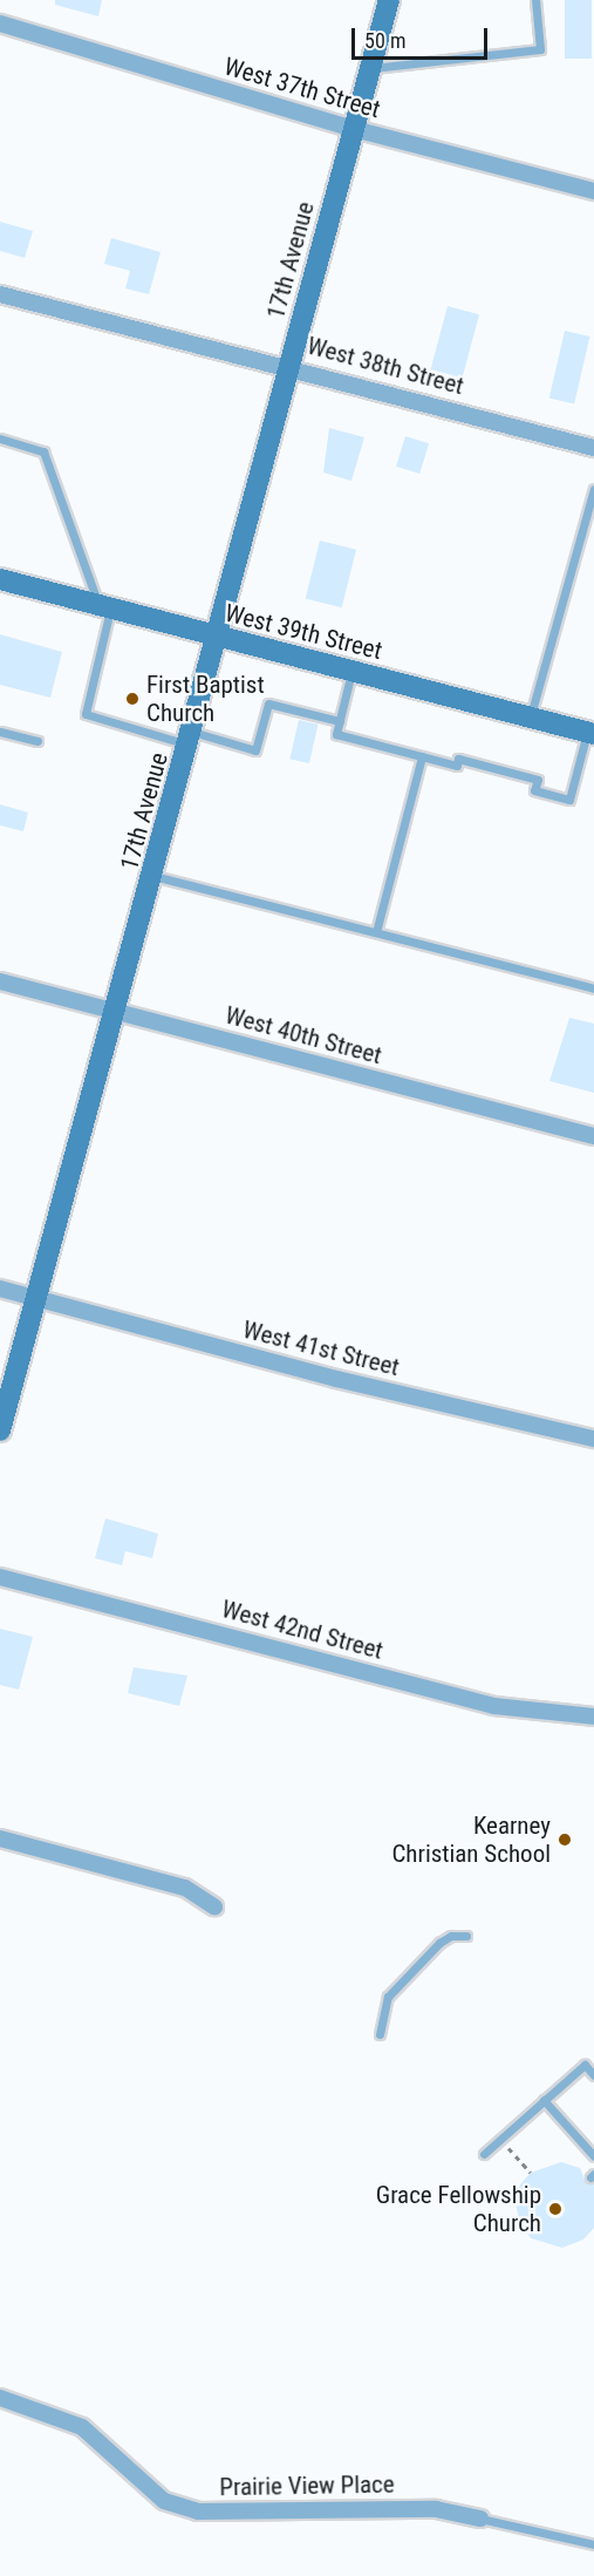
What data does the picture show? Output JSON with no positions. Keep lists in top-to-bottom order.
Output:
{
  "streets": {
    "main road": ["17th Avenue", "West 39th Street"],
    "street": [
      "West 37th Street",
      "West 38th Street",
      "West 40th Street",
      "West 41st Street",
      "West 42nd Street",
      "Prairie View Place"
    ]
  },
  "crossings": [
    ["West 37th Street", "17th Avenue"],
    ["17th Avenue", "West 38th Street"],
    ["17th Avenue", "West 39th Street"],
    ["17th Avenue", "West 40th Street"],
    ["17th Avenue", "West 41st Street"]
  ],
  "places": ["First Baptist Church", "Kearney Christian School", "Grace Fellowship Church"],
  "scale_bar": "50 m"
}
